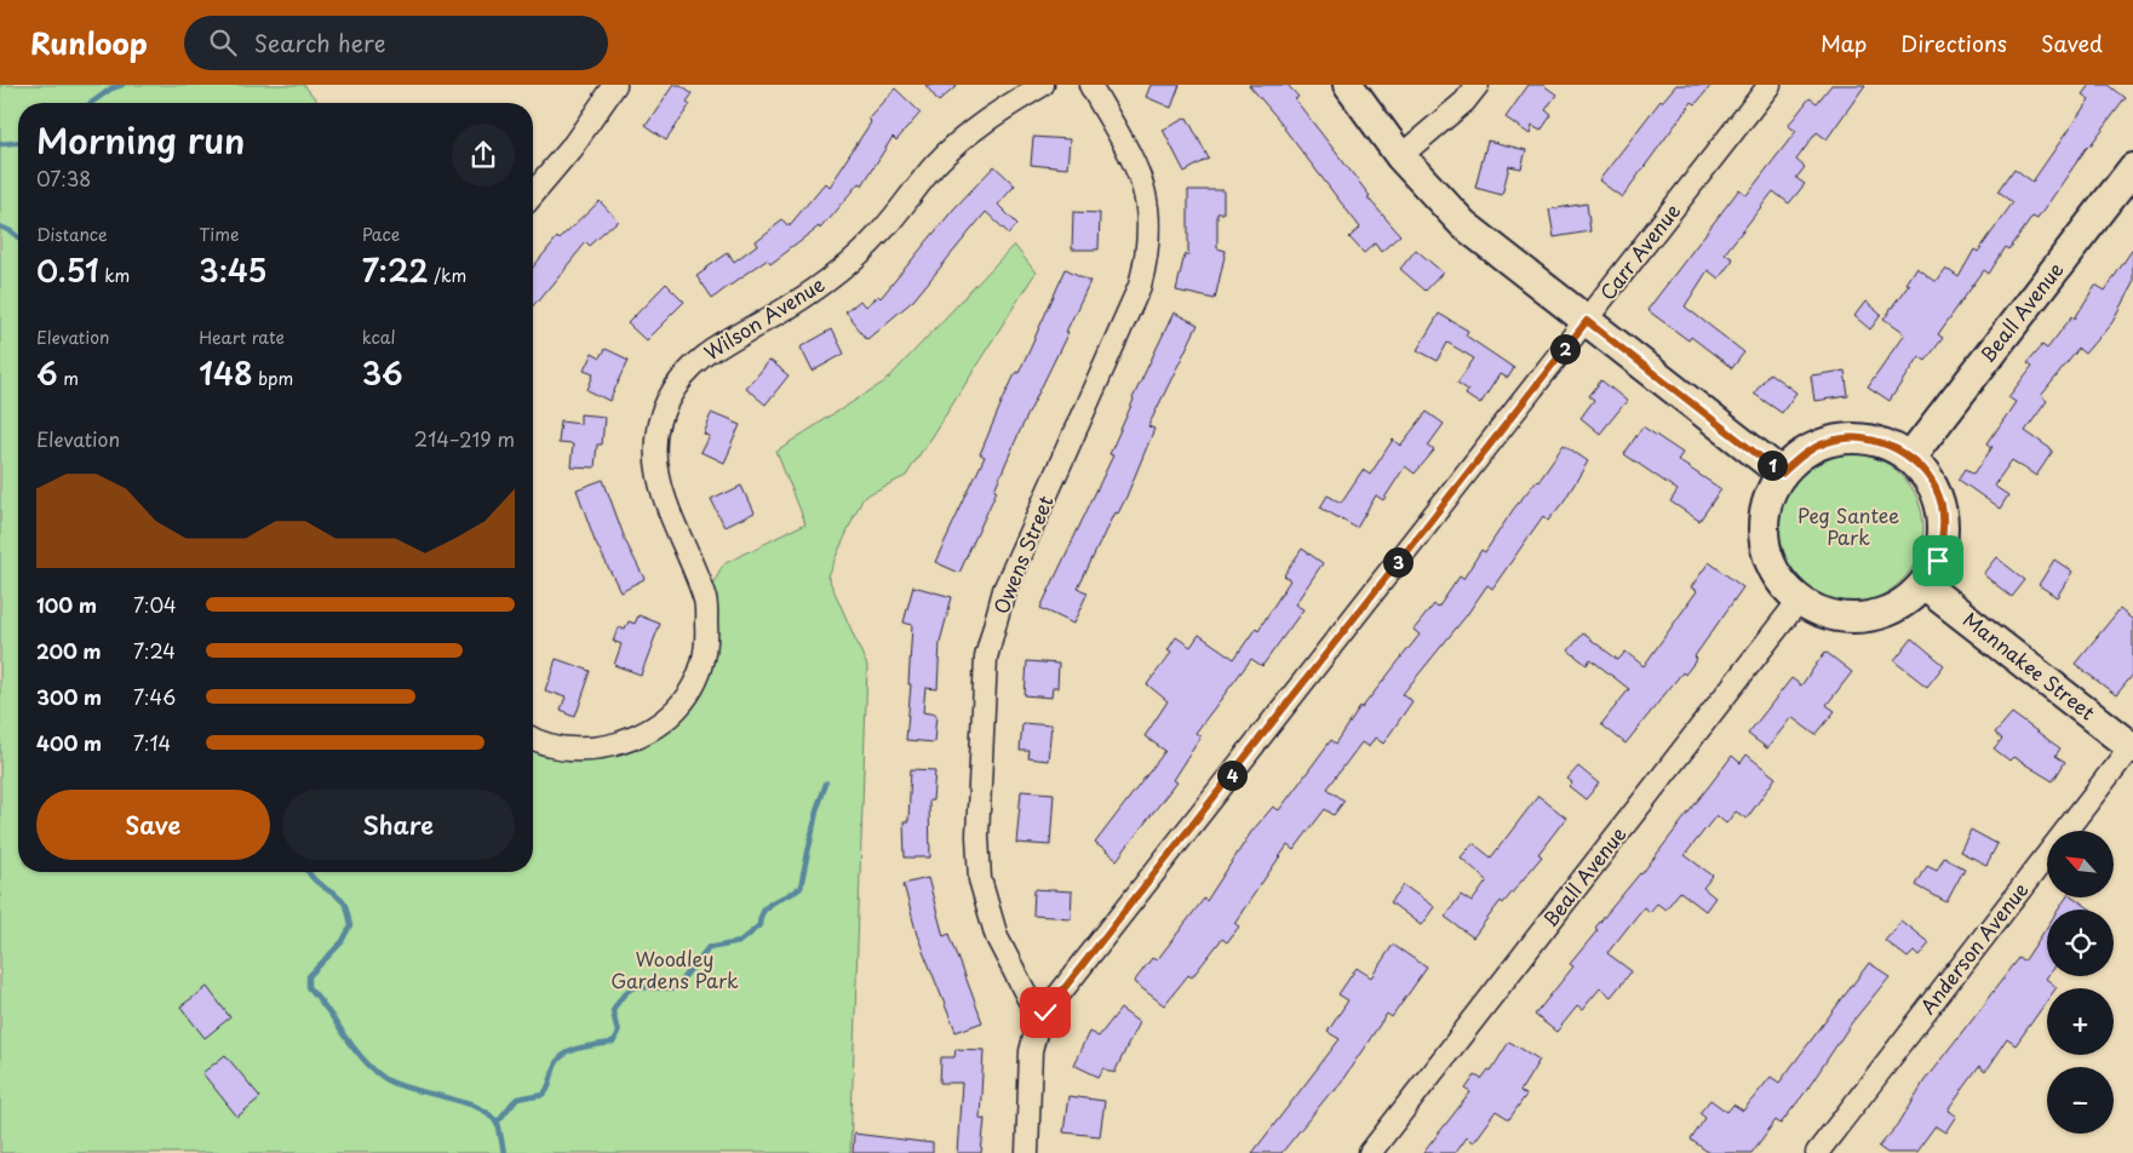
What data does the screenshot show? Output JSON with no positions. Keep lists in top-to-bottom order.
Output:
{
  "streets": {
    "street": [
      "Carr Avenue",
      "Beall Avenue",
      "Wilson Avenue",
      "Owens Street",
      "Mannakee Street",
      "Anderson Avenue"
    ]
  },
  "crossings": [
    ["Carr Avenue", "Owens Street"],
    ["Beall Avenue", "Mannakee Street"],
    ["Mannakee Street", "Anderson Avenue"]
  ],
  "parks": ["Peg Santee Park", "Woodley Gardens Park"],
  "north": "top left",
  "page": {
    "header": "Runloop",
    "search": "Search here",
    "nav": ["Map", "Directions", "Saved"],
    "heading": ["Morning run", "07:38"],
    "stats": [
      ["Distance", "0.51 km"],
      ["Time", "3:45"],
      ["Pace", "7:22 /km"],
      ["Elevation", "6 m"],
      ["Heart rate", "148 bpm"],
      ["kcal", "36"]
    ],
    "pins": [
      "2",
      "1",
      "3",
      "4"
    ],
    "chart": ["Elevation", "214–219 m"],
    "list": [
      {
        "name": "100 m",
        "note": "7:04"
      },
      {
        "name": "200 m",
        "note": "7:24"
      },
      {
        "name": "300 m",
        "note": "7:46"
      },
      {
        "name": "400 m",
        "note": "7:14"
      }
    ],
    "buttons": ["Save", "Share"],
    "map_buttons": ["+", "−"]
  }
}
